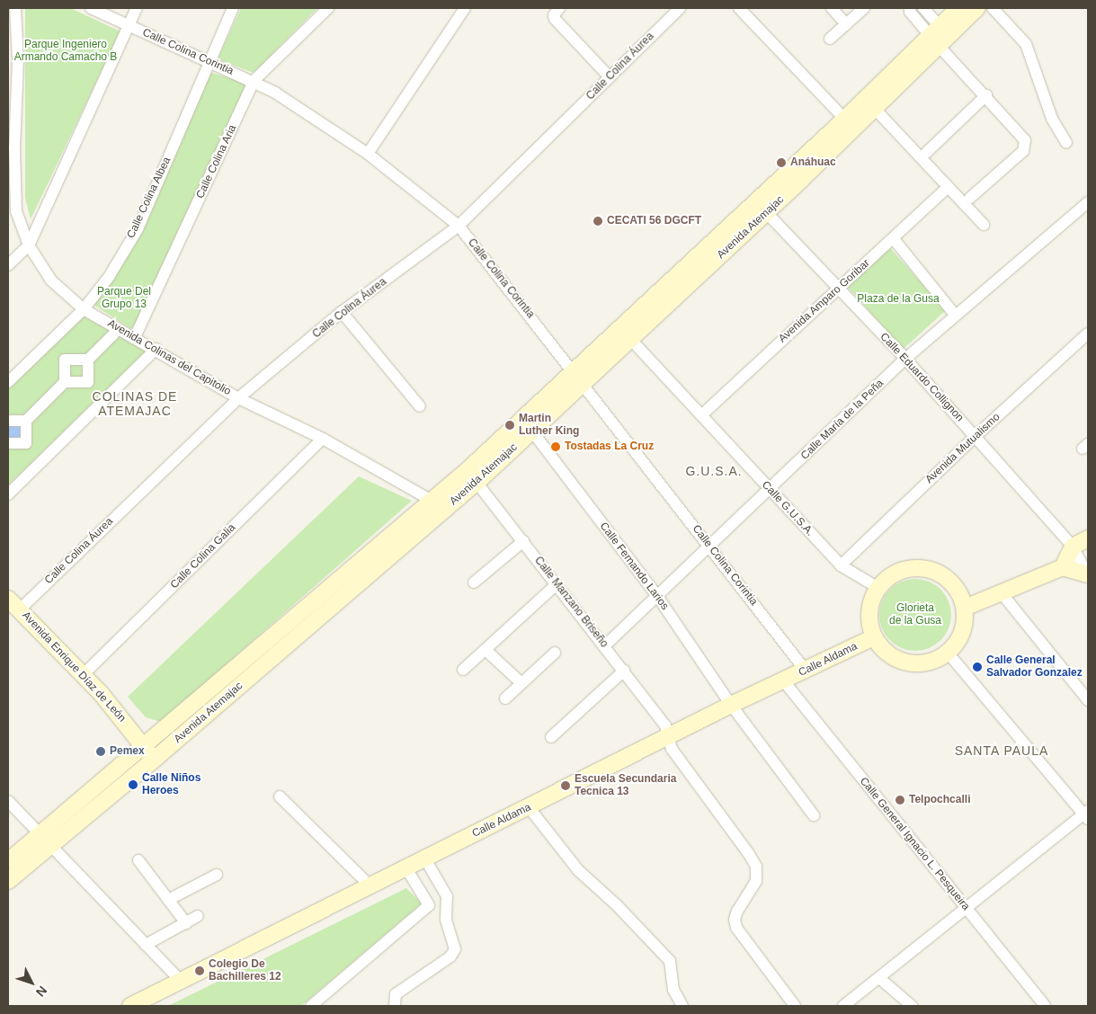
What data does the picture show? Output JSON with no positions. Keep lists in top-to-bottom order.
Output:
{
  "streets": {
    "main road": ["Avenida Atemajac", "Calle Aldama", "Avenida Enrique Díaz de León"],
    "street": [
      "Calle Colina Corintia",
      "Calle Colina Áurea",
      "Calle Colina Aria",
      "Calle Colina Albea",
      "Avenida Amparo Goribar",
      "Avenida Colinas del Capitolio",
      "Calle Eduardo Collignon",
      "Calle María de la Peña",
      "Avenida Mutualismo",
      "Calle G.U.S.A.",
      "Calle Colina Galia",
      "Calle Fernando Larios",
      "Calle Manzano Briseño",
      "Calle General Ignacio L. Pesqueira"
    ]
  },
  "crossings": [
    ["Calle Colina Corintia", "Calle Colina Áurea"],
    ["Calle Colina Corintia", "Calle Colina Aria"],
    ["Calle Colina Corintia", "Calle Colina Albea"],
    ["Calle Colina Corintia", "Avenida Atemajac"],
    ["Calle Colina Corintia", "Calle María de la Peña"],
    ["Calle Colina Corintia", "Calle Aldama"],
    ["Calle Colina Áurea", "Avenida Colinas del Capitolio"],
    ["Calle Colina Áurea", "Avenida Enrique Díaz de León"],
    ["Calle Colina Aria", "Avenida Colinas del Capitolio"],
    ["Calle Colina Albea", "Avenida Colinas del Capitolio"],
    ["Avenida Atemajac", "Avenida Colinas del Capitolio"],
    ["Avenida Atemajac", "Calle Eduardo Collignon"],
    ["Avenida Atemajac", "Calle G.U.S.A."],
    ["Avenida Atemajac", "Calle Fernando Larios"],
    ["Avenida Atemajac", "Calle Manzano Briseño"],
    ["Avenida Atemajac", "Avenida Enrique Díaz de León"],
    ["Avenida Amparo Goribar", "Calle Eduardo Collignon"],
    ["Avenida Amparo Goribar", "Calle G.U.S.A."],
    ["Avenida Colinas del Capitolio", "Calle Colina Galia"],
    ["Calle Eduardo Collignon", "Calle María de la Peña"],
    ["Calle Eduardo Collignon", "Avenida Mutualismo"],
    ["Calle María de la Peña", "Calle G.U.S.A."],
    ["Calle María de la Peña", "Calle Fernando Larios"],
    ["Calle María de la Peña", "Calle Manzano Briseño"],
    ["Avenida Mutualismo", "Calle G.U.S.A."],
    ["Calle G.U.S.A.", "Calle Aldama"],
    ["Calle Colina Galia", "Avenida Enrique Díaz de León"],
    ["Calle Fernando Larios", "Calle Aldama"],
    ["Calle Manzano Briseño", "Calle Aldama"],
    ["Calle Aldama", "Calle General Ignacio L. Pesqueira"]
  ],
  "districts": ["COLINAS DE ATEMAJAC", "G.U.S.A.", "SANTA PAULA"],
  "parks": [
    "Parque Ingeniero Armando Camacho B",
    "Parque Del Grupo 13",
    "Plaza de la Gusa",
    "Glorieta de la Gusa"
  ],
  "places": [
    "Anáhuac",
    "CECATI 56 DGCFT",
    "Martin Luther King",
    "Tostadas La Cruz",
    "Calle General Salvador Gonzalez",
    "Pemex",
    "Calle Niños Heroes",
    "Escuela Secundaria Tecnica 13",
    "Telpochcalli",
    "Colegio De Bachilleres 12"
  ],
  "north": "bottom right"
}
